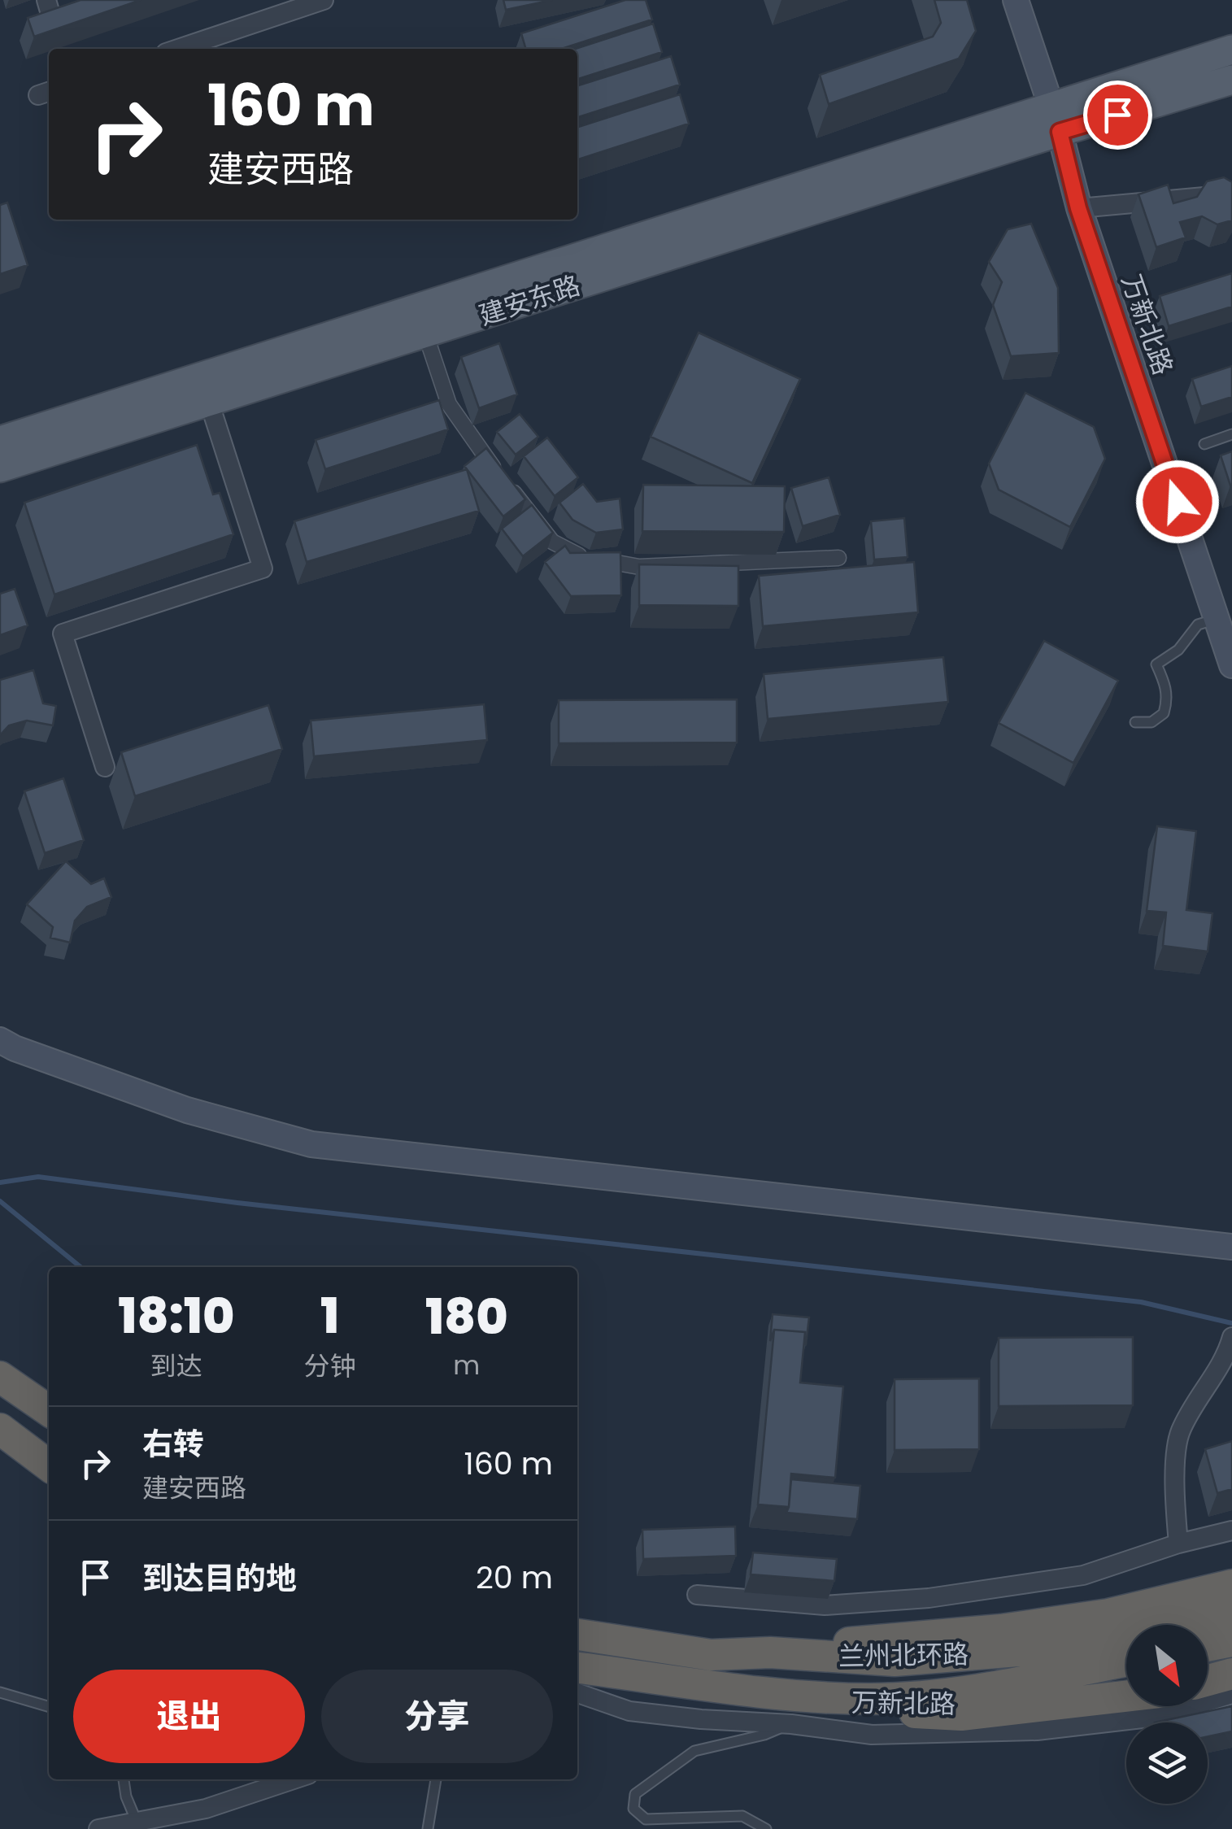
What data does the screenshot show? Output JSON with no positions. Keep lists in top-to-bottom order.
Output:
{
  "streets": {
    "highway": ["兰州北环路"],
    "main road": ["建安东路", "万新北路"]
  },
  "crossings": [
    ["建安东路", "万新北路"],
    ["万新北路", "兰州北环路"]
  ],
  "north": "bottom right",
  "page": {
    "turn": ["160 m", "建安西路"],
    "eta": [
      "18:10",
      "到达",
      "1",
      "分钟",
      "180",
      "m"
    ],
    "list": [
      {
        "name": "右转",
        "note": "建安西路",
        "value": "160 m"
      },
      {
        "name": "到达目的地",
        "value": "20 m"
      }
    ],
    "buttons": ["退出", "分享"]
  }
}
